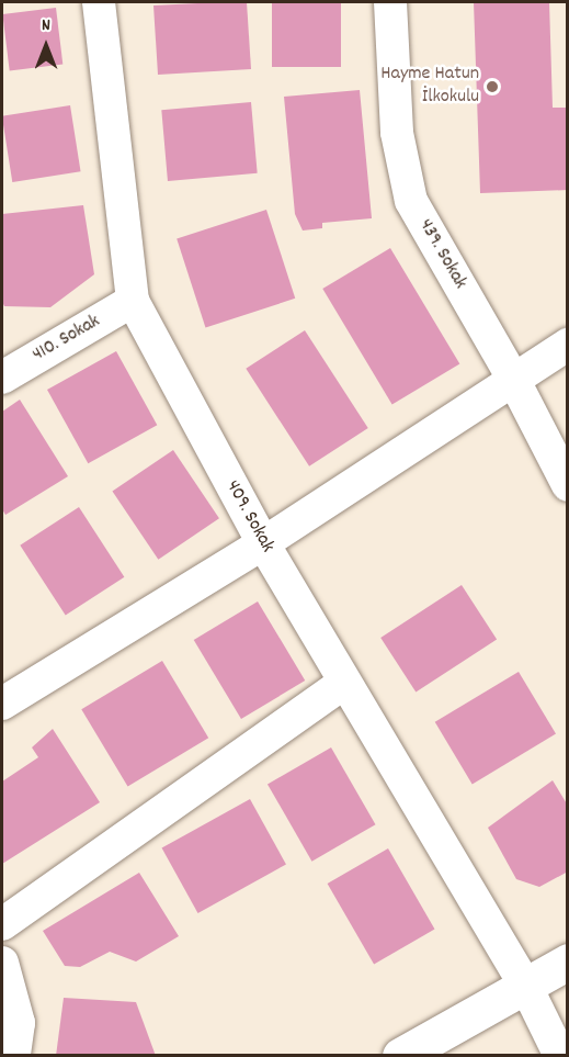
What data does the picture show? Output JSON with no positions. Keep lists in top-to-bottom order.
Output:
{
  "streets": {
    "street": ["439. Sokak", "410. Sokak", "409. Sokak"]
  },
  "crossings": [
    ["410. Sokak", "409. Sokak"]
  ],
  "places": ["Hayme Hatun İlkokulu"],
  "north": "top"
}
